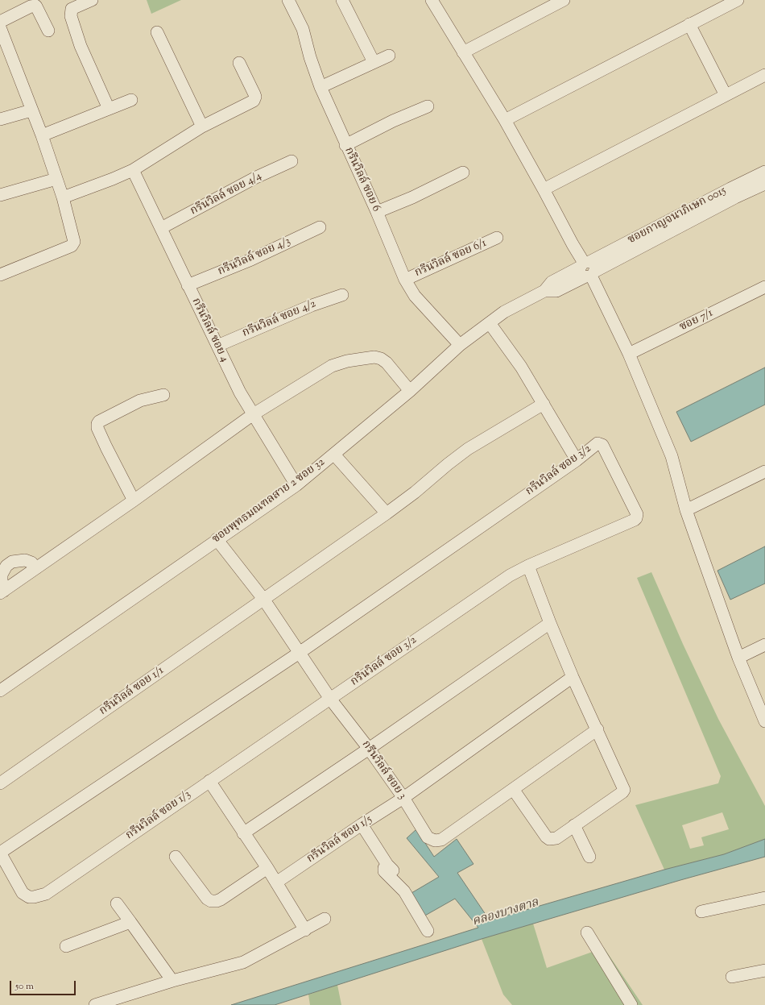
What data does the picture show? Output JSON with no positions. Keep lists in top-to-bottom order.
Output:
{
  "streets": {
    "street": [
      "กรีนวิลล์ ซอย 6",
      "กรีนวิลล์ ซอย 4/4",
      "ซอยกาญจนาภิเษก 0015",
      "กรีนวิลล์ ซอย 4/3",
      "กรีนวิลล์ ซอย 6/1",
      "กรีนวิลล์ ซอย 4/2",
      "ซอย 7/1",
      "กรีนวิลล์ ซอย 4",
      "กรีนวิลล์ ซอย 3/2",
      "ซอยพุทธมณฑลสาย 2 ซอย 32",
      "กรีนวิลล์ ซอย 1/1",
      "กรีนวิลล์ ซอย 3",
      "กรีนวิลล์ ซอย 1/3",
      "กรีนวิลล์ ซอย 1/5"
    ]
  },
  "crossings": [
    ["กรีนวิลล์ ซอย 6", "กรีนวิลล์ ซอย 6/1"],
    ["กรีนวิลล์ ซอย 6", "ซอยพุทธมณฑลสาย 2 ซอย 32"],
    ["กรีนวิลล์ ซอย 4/4", "กรีนวิลล์ ซอย 4"],
    ["ซอยกาญจนาภิเษก 0015", "ซอยพุทธมณฑลสาย 2 ซอย 32"],
    ["กรีนวิลล์ ซอย 4/3", "กรีนวิลล์ ซอย 4"],
    ["กรีนวิลล์ ซอย 4/2", "กรีนวิลล์ ซอย 4"],
    ["กรีนวิลล์ ซอย 4", "ซอยพุทธมณฑลสาย 2 ซอย 32"],
    ["กรีนวิลล์ ซอย 3/2", "กรีนวิลล์ ซอย 3"],
    ["กรีนวิลล์ ซอย 3/2", "กรีนวิลล์ ซอย 1/3"],
    ["ซอยพุทธมณฑลสาย 2 ซอย 32", "กรีนวิลล์ ซอย 3"],
    ["กรีนวิลล์ ซอย 1/1", "กรีนวิลล์ ซอย 3"],
    ["กรีนวิลล์ ซอย 3", "กรีนวิลล์ ซอย 1/3"],
    ["กรีนวิลล์ ซอย 3", "กรีนวิลล์ ซอย 1/5"]
  ],
  "water": ["คลองบางตาล"],
  "scale_bar": "50 m"
}
